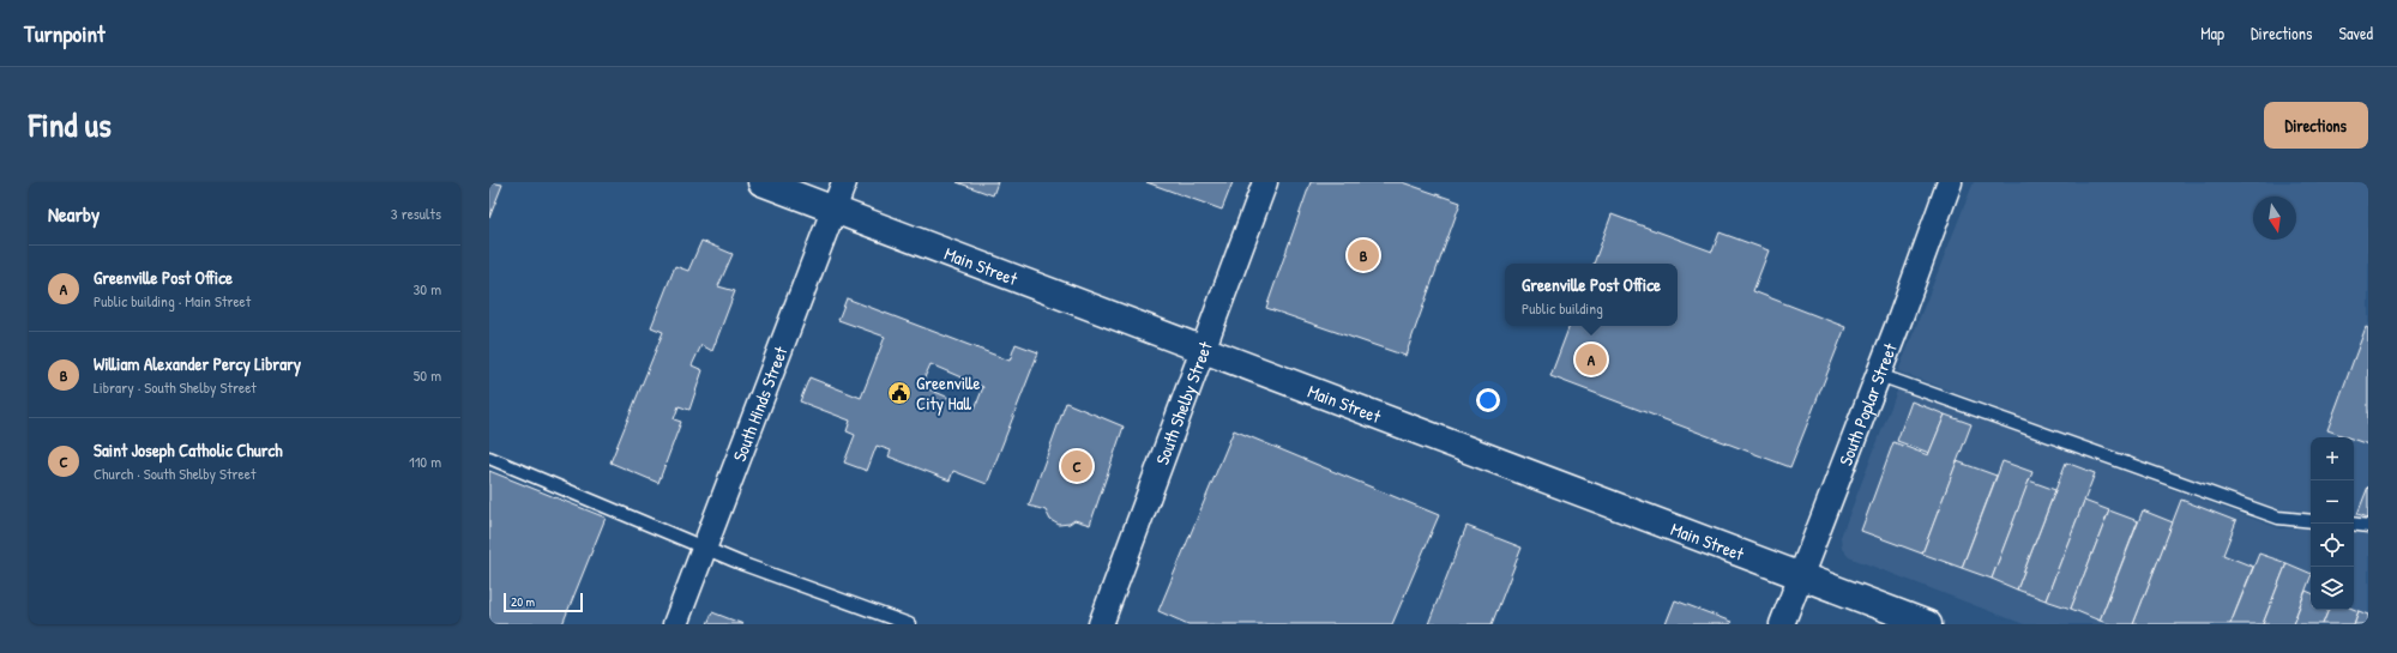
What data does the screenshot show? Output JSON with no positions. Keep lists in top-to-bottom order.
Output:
{
  "streets": {
    "street": [
      "Main Street",
      "South Hinds Street",
      "South Shelby Street",
      "South Poplar Street"
    ]
  },
  "crossings": [
    ["Main Street", "South Hinds Street"],
    ["Main Street", "South Shelby Street"],
    ["Main Street", "South Poplar Street"]
  ],
  "places": {
    "public building": ["Greenville City Hall"]
  },
  "scale_bar": "20 m",
  "north": "bottom",
  "page": {
    "header": "Turnpoint",
    "nav": ["Map", "Directions", "Saved"],
    "title": "Find us",
    "buttons": "Directions",
    "heading": ["Nearby", "3 results"],
    "pins": ["B", "A", "C"],
    "list": [
      {
        "mark": "A",
        "name": "Greenville Post Office",
        "note": "Public building · Main Street",
        "value": "30 m"
      },
      {
        "mark": "B",
        "name": "William Alexander Percy Library",
        "note": "Library · South Shelby Street",
        "value": "50 m"
      },
      {
        "mark": "C",
        "name": "Saint Joseph Catholic Church",
        "note": "Church · South Shelby Street",
        "value": "110 m"
      }
    ],
    "popup": ["Greenville Post Office", "Public building"],
    "map_buttons": ["+", "−"],
    "scale": "20 m"
  }
}
